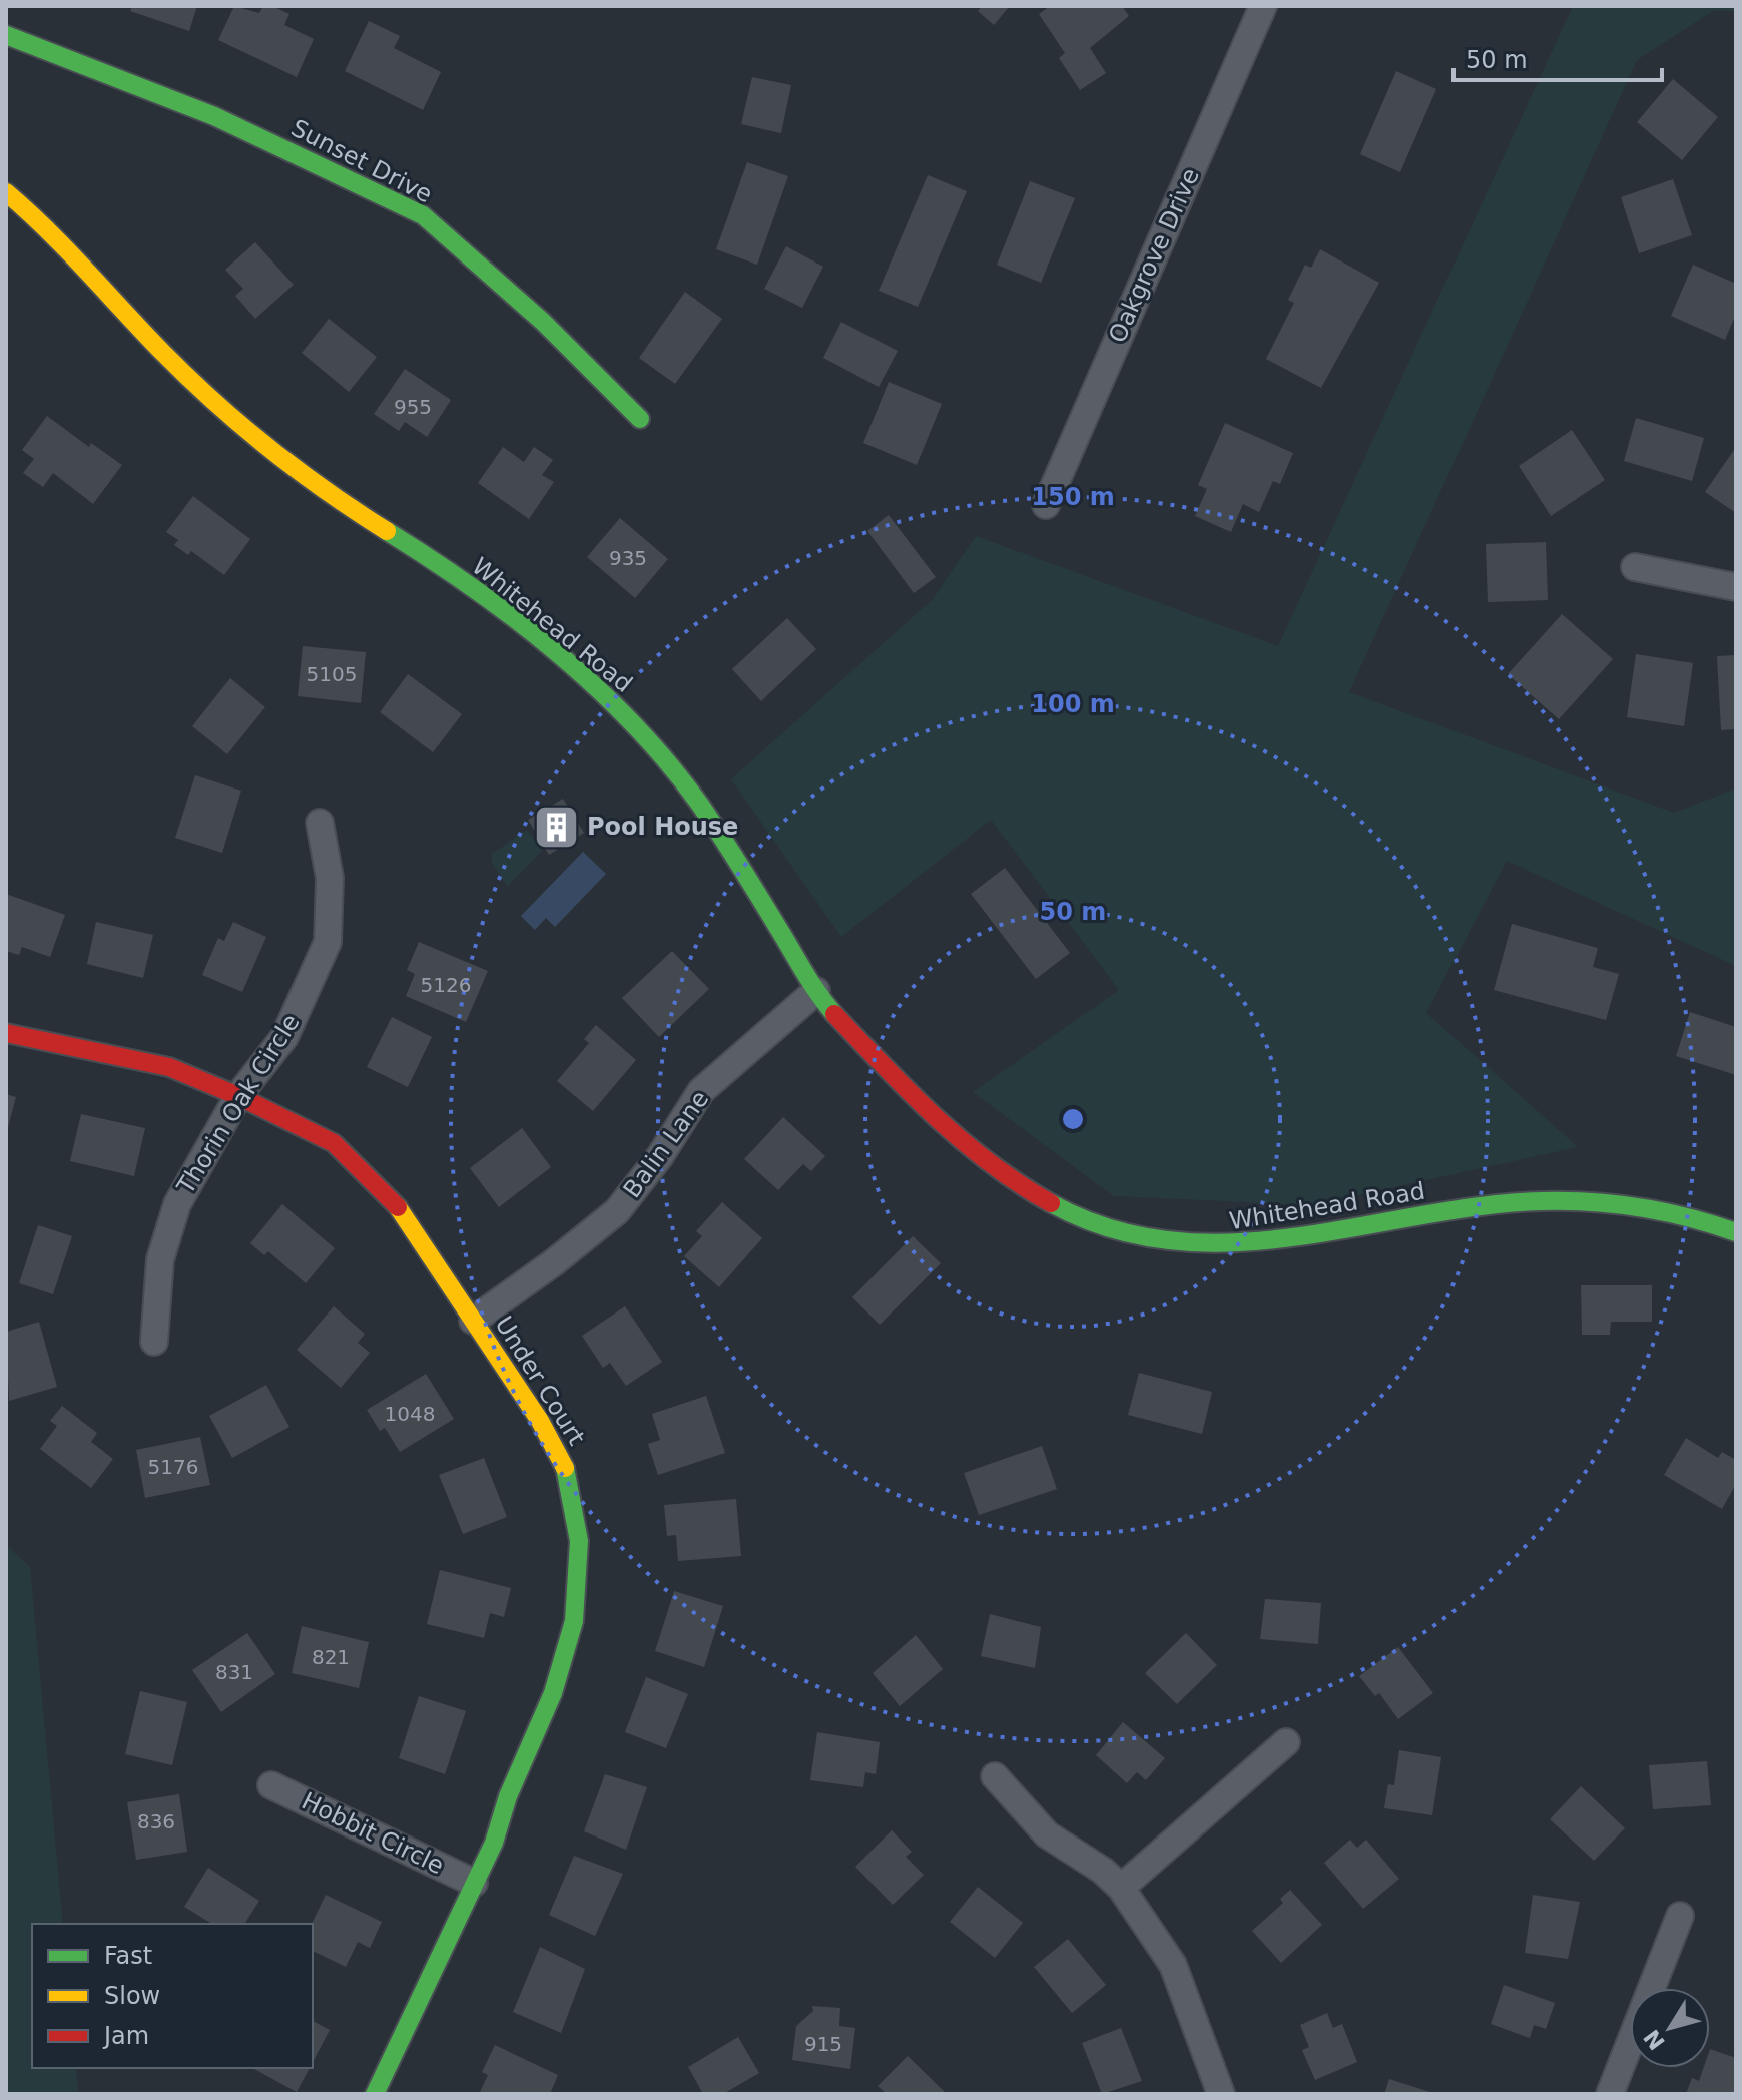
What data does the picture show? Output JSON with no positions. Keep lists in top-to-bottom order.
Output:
{
  "streets": {
    "street": [
      "Sunset Drive",
      "Oakgrove Drive",
      "Whitehead Road",
      "Thorin Oak Circle",
      "Balin Lane",
      "Under Court",
      "Hobbit Circle"
    ]
  },
  "crossings": [
    ["Whitehead Road", "Balin Lane"],
    ["Thorin Oak Circle", "Under Court"],
    ["Balin Lane", "Under Court"],
    ["Under Court", "Hobbit Circle"]
  ],
  "places": {
    "building": ["Pool House"]
  },
  "house_numbers": [
    "955",
    "935",
    "5105",
    "5126",
    "1048",
    "5176",
    "821",
    "831",
    "836",
    "915"
  ],
  "legend": ["Fast", "Slow", "Jam"],
  "scale_bar": "50 m",
  "north": "bottom left",
  "rings": ["150 m", "100 m", "50 m"]
}
